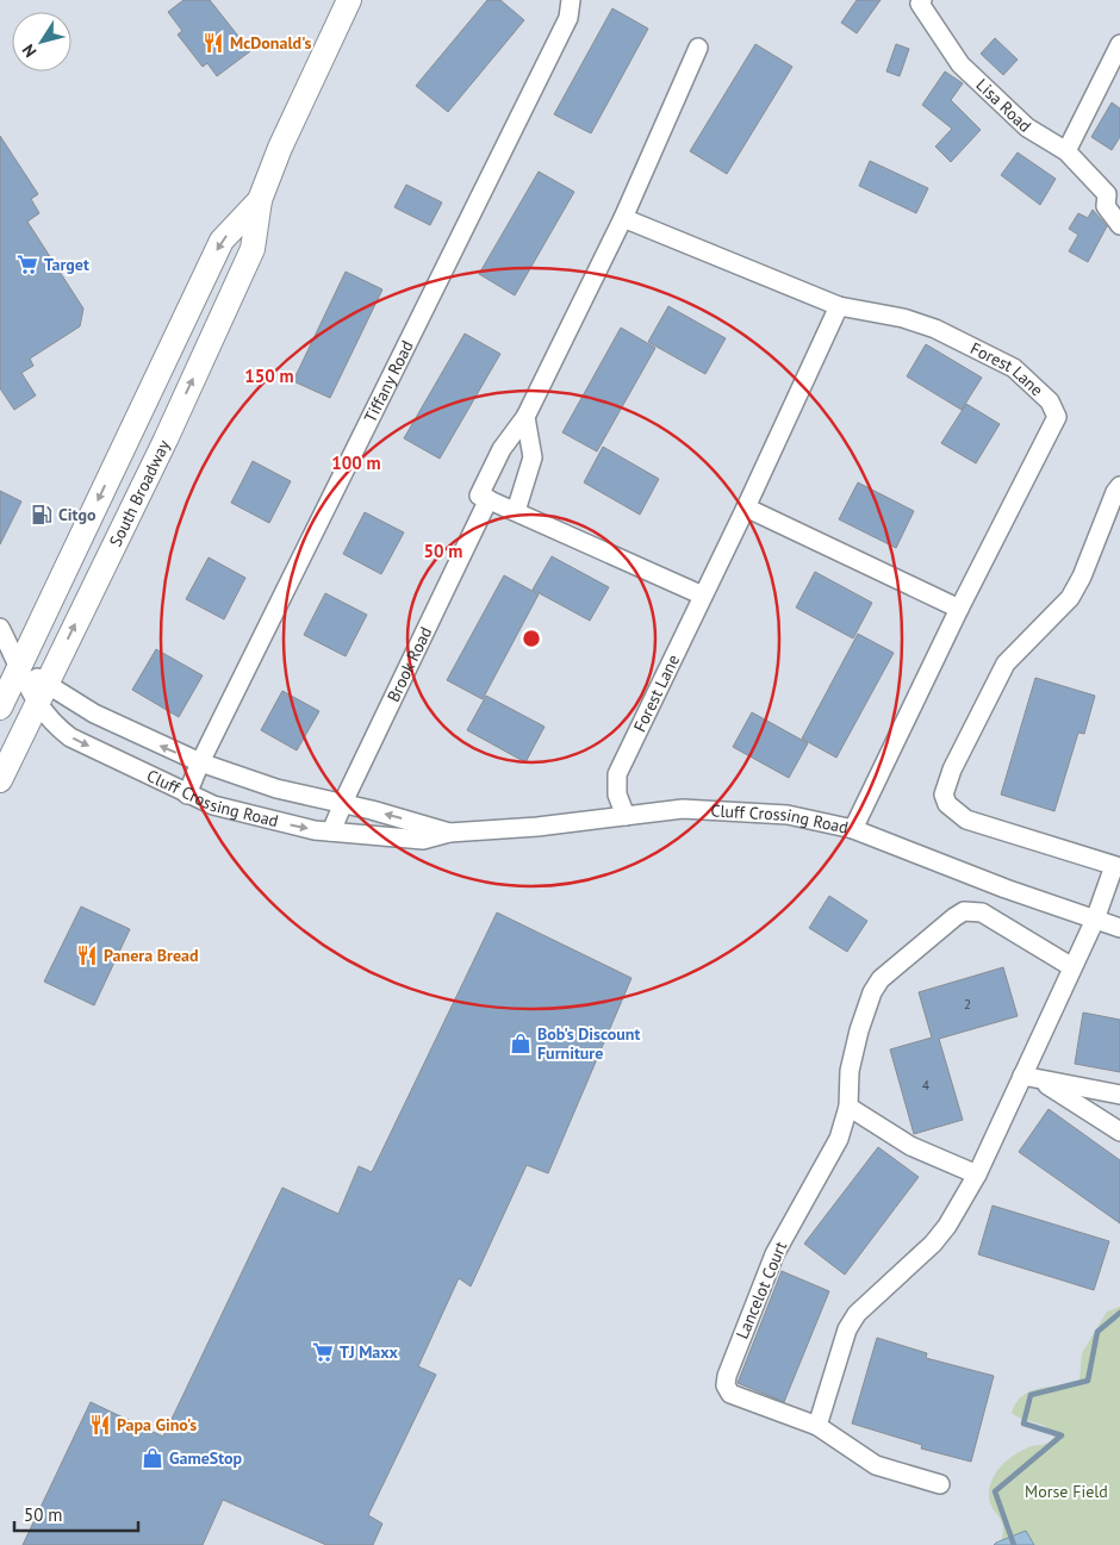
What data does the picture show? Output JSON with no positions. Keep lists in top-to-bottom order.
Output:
{
  "streets": {
    "main road": ["South Broadway"],
    "street": [
      "Lisa Road",
      "Forest Lane",
      "Tiffany Road",
      "Brook Road",
      "Cluff Crossing Road",
      "Lancelot Court"
    ]
  },
  "crossings": [
    ["Forest Lane", "Brook Road"],
    ["Forest Lane", "Cluff Crossing Road"],
    ["Tiffany Road", "Cluff Crossing Road"],
    ["South Broadway", "Cluff Crossing Road"],
    ["Brook Road", "Cluff Crossing Road"]
  ],
  "parks": ["Morse Field"],
  "places": {
    "restaurant": ["McDonald's", "Panera Bread", "Papa Gino's"],
    "supermarket": ["Target", "TJ Maxx"],
    "fuel station": ["Citgo"],
    "shop": ["Bob's Discount Furniture", "GameStop"]
  },
  "house_numbers": ["2", "4"],
  "scale_bar": "50 m",
  "north": "bottom left",
  "rings": ["150 m", "100 m", "50 m"]
}
